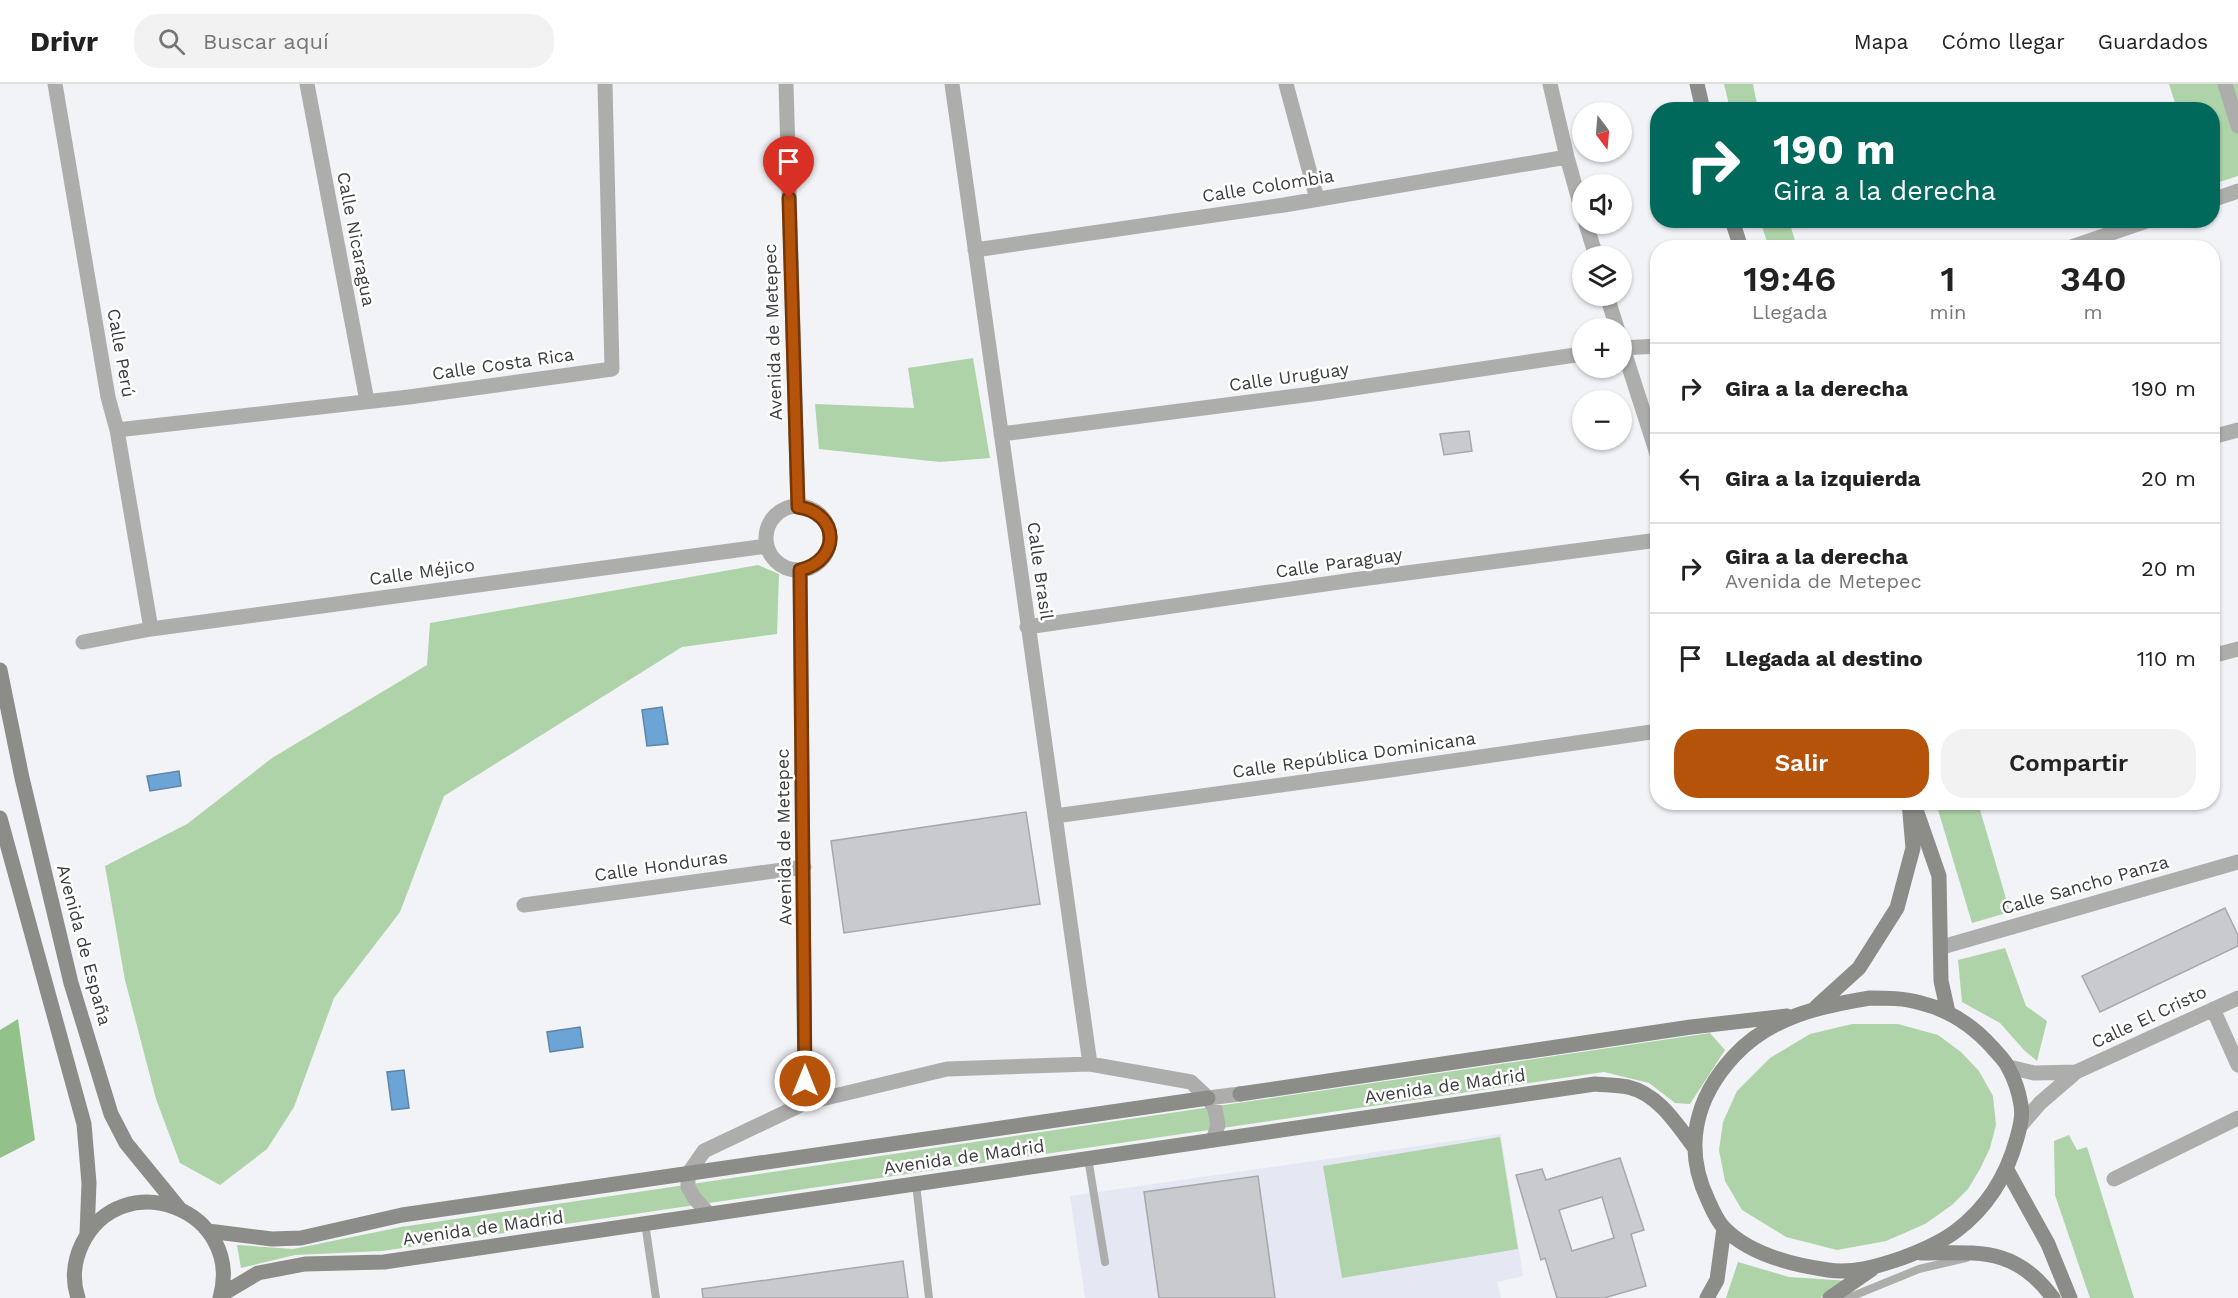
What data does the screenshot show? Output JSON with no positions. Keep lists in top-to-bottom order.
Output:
{
  "streets": {
    "street": [
      "Calle Colombia",
      "Calle Nicaragua",
      "Avenida de Metepec",
      "Calle Perú",
      "Calle Costa Rica",
      "Calle Uruguay",
      "Calle Paraguay",
      "Calle Brasil",
      "Calle Méjico",
      "Calle República Dominicana",
      "Calle Honduras",
      "Calle Sancho Panza",
      "Avenida de España",
      "Calle El Cristo",
      "Avenida de Madrid"
    ]
  },
  "crossings": [
    ["Calle Colombia", "Calle Brasil"],
    ["Calle Nicaragua", "Calle Costa Rica"],
    ["Avenida de Metepec", "Calle Méjico"],
    ["Avenida de Metepec", "Calle Honduras"],
    ["Calle Perú", "Calle Costa Rica"],
    ["Calle Perú", "Calle Méjico"],
    ["Calle Uruguay", "Calle Brasil"],
    ["Calle Paraguay", "Calle Brasil"],
    ["Calle Brasil", "Calle República Dominicana"]
  ],
  "north": "bottom",
  "page": {
    "header": "Drivr",
    "search": "Buscar aquí",
    "nav": ["Mapa", "Cómo llegar", "Guardados"],
    "map_buttons": ["+", "−"],
    "turn": ["190 m", "Gira a la derecha"],
    "eta": [
      "19:46",
      "Llegada",
      "1",
      "min",
      "340",
      "m"
    ],
    "list": [
      {
        "name": "Gira a la derecha",
        "value": "190 m"
      },
      {
        "name": "Gira a la izquierda",
        "value": "20 m"
      },
      {
        "name": "Gira a la derecha",
        "note": "Avenida de Metepec",
        "value": "20 m"
      },
      {
        "name": "Llegada al destino",
        "value": "110 m"
      }
    ],
    "buttons": ["Salir", "Compartir"]
  }
}
